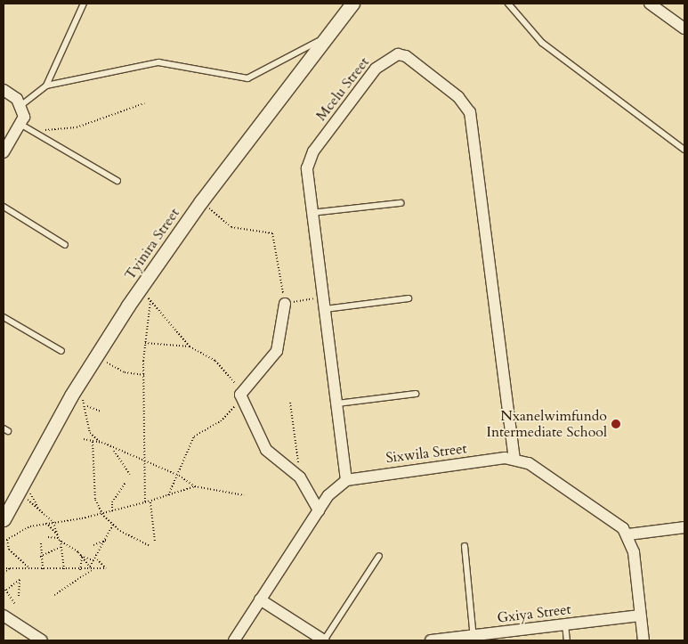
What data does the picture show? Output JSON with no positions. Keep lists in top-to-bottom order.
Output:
{
  "streets": {
    "street": [
      "Mcelu Street",
      "Tyinira Street",
      "Sixwila Street",
      "Gxiya Street"
    ]
  },
  "crossings": [
    ["Mcelu Street", "Sixwila Street"]
  ],
  "places": ["Nxanelwimfundo Intermediate School"]
}
